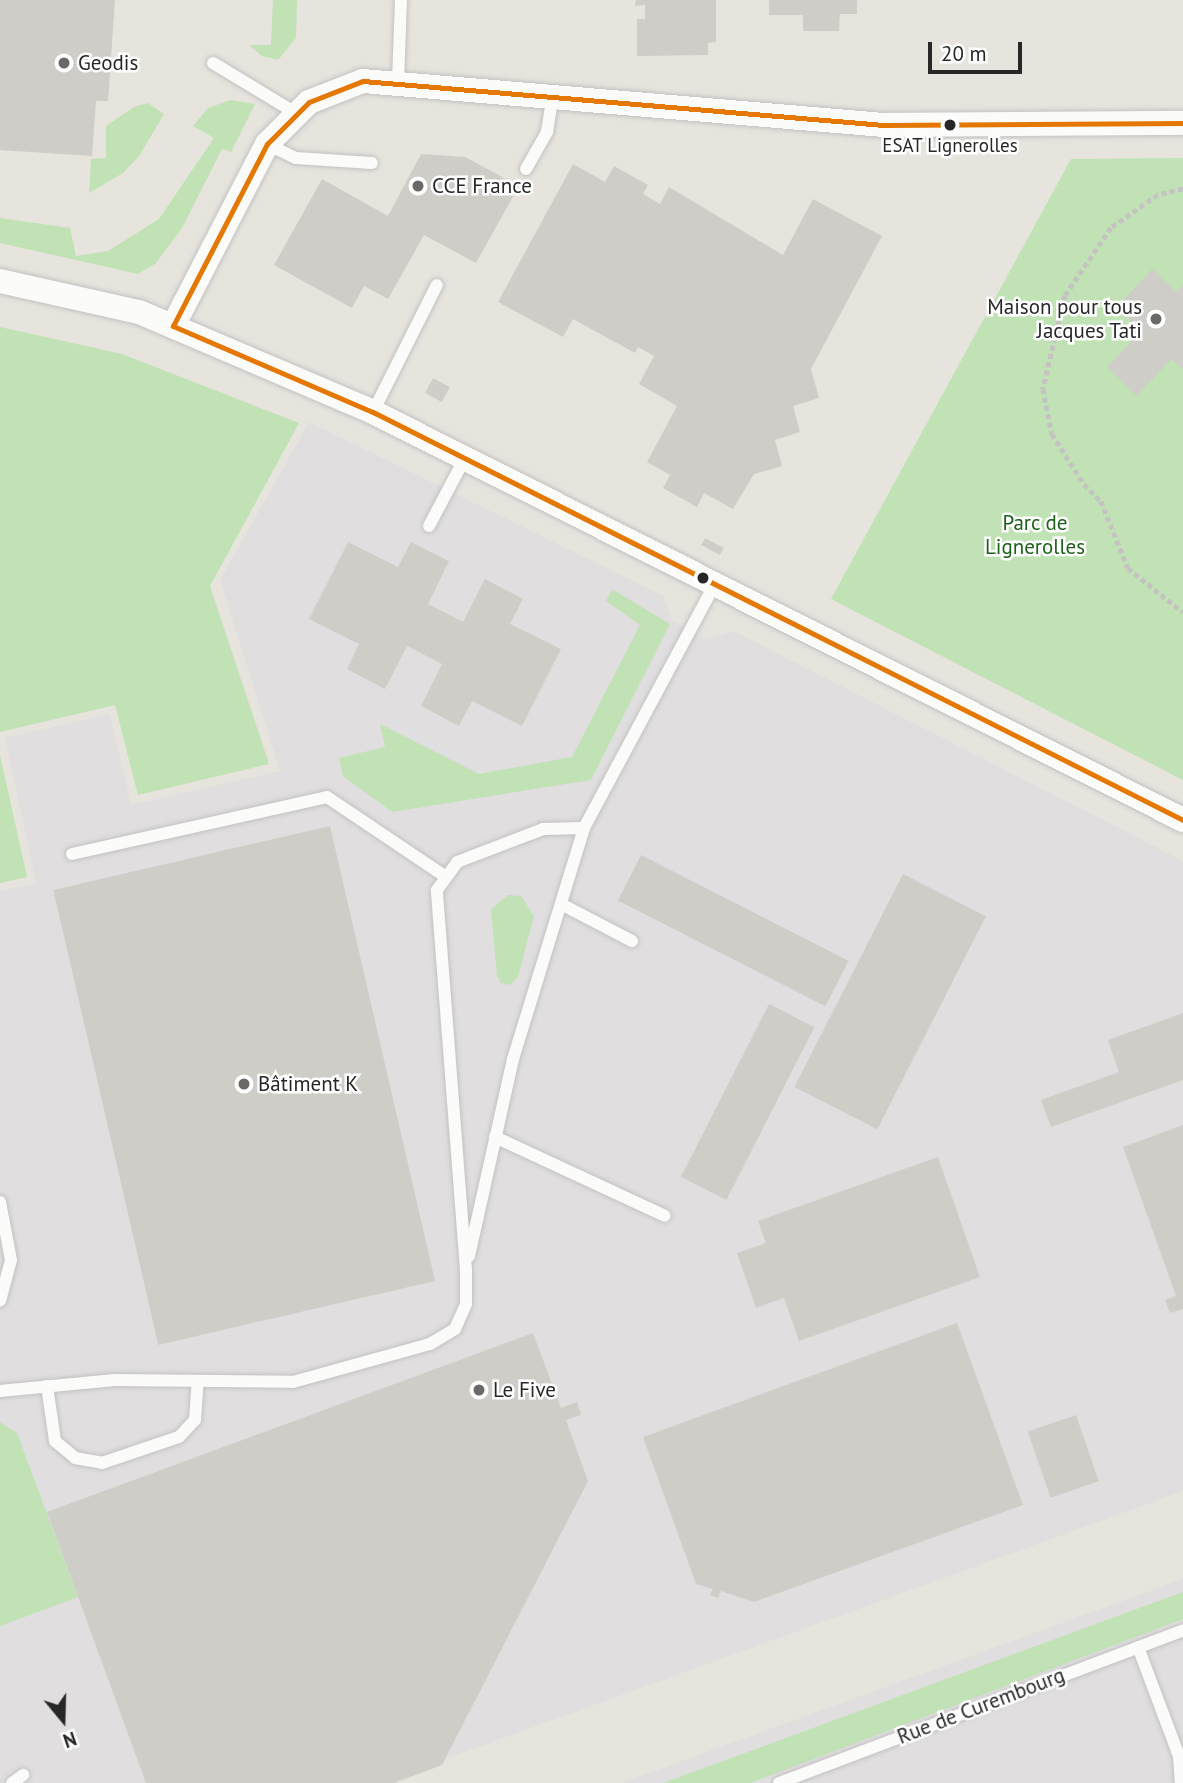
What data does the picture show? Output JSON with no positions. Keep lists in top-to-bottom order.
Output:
{
  "streets": {
    "lane": ["Rue de Curembourg"]
  },
  "parks": ["Parc de Lignerolles"],
  "places": [
    "Geodis",
    "ESAT Lignerolles",
    "CCE France",
    "Maison pour tous Jacques Tati",
    "Bâtiment K",
    "Le Five"
  ],
  "scale_bar": "20 m",
  "north": "bottom"
}
